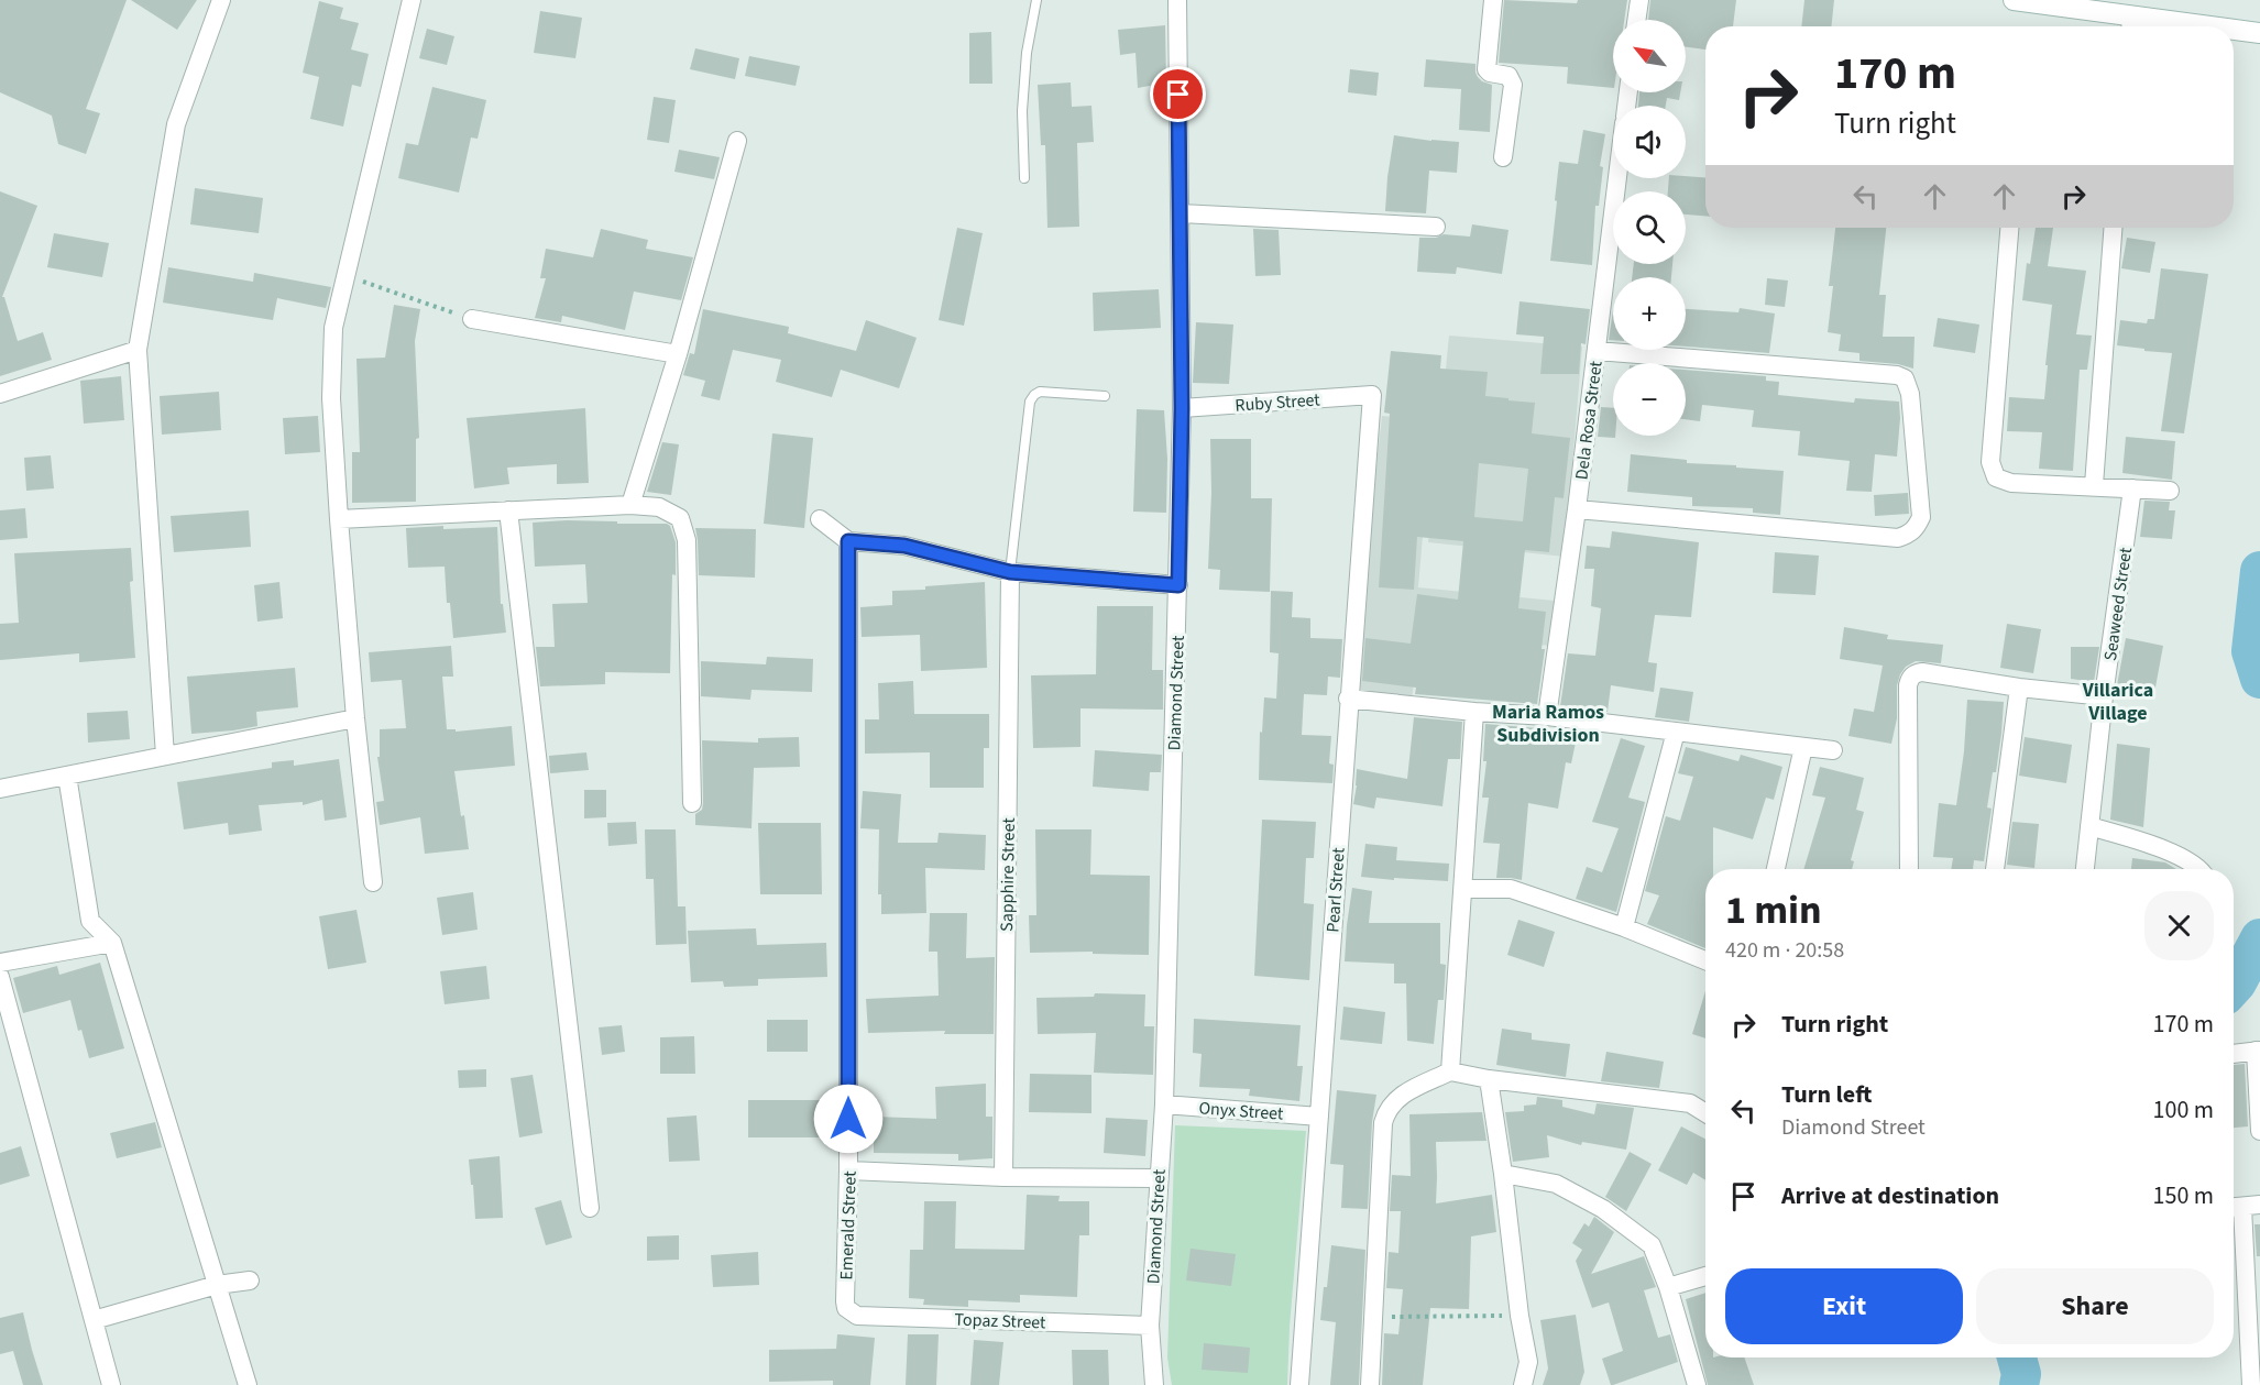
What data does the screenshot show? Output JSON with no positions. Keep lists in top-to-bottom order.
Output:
{
  "streets": {
    "street": [
      "Ruby Street",
      "Dela Rosa Street",
      "Seaweed Street",
      "Diamond Street",
      "Sapphire Street",
      "Pearl Street",
      "Onyx Street",
      "Emerald Street",
      "Topaz Street"
    ]
  },
  "crossings": [
    ["Ruby Street", "Diamond Street"],
    ["Ruby Street", "Pearl Street"],
    ["Diamond Street", "Onyx Street"],
    ["Diamond Street", "Topaz Street"],
    ["Pearl Street", "Onyx Street"],
    ["Emerald Street", "Topaz Street"]
  ],
  "districts": ["Villarica Village", "Maria Ramos Subdivision"],
  "north": "top left",
  "page": {
    "map_buttons": ["+", "−"],
    "turn": ["170 m", "Turn right"],
    "heading": ["1 min", "420 m · 20:58"],
    "list": [
      {
        "name": "Turn right",
        "value": "170 m"
      },
      {
        "name": "Turn left",
        "note": "Diamond Street",
        "value": "100 m"
      },
      {
        "name": "Arrive at destination",
        "value": "150 m"
      }
    ],
    "buttons": ["Exit", "Share"]
  }
}
